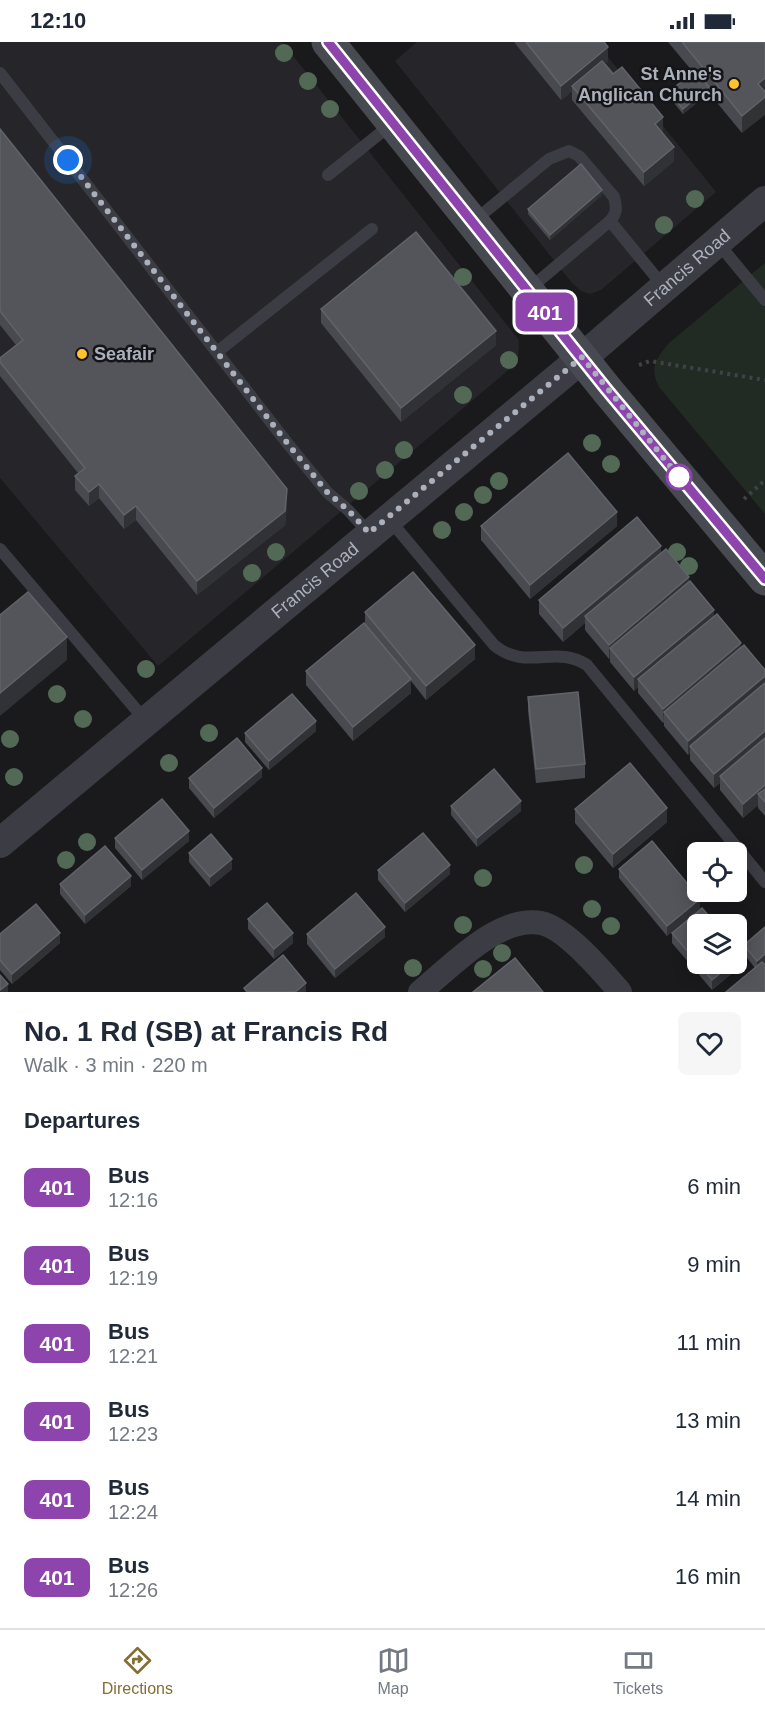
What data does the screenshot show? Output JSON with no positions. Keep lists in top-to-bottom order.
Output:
{
  "streets": {
    "street": ["Francis Road"]
  },
  "places": ["St Anne's Anglican Church", "Seafair"],
  "lines": ["bus line 401"],
  "page": {
    "status": "12:10",
    "on_map": "401",
    "heading": [
      ["No. 1 Rd (SB) at Francis Rd", "Walk · 3 min · 220 m"],
      "Departures"
    ],
    "list": [
      {
        "mark": "401",
        "name": "Bus",
        "note": "12:16",
        "value": "6 min"
      },
      {
        "mark": "401",
        "name": "Bus",
        "note": "12:19",
        "value": "9 min"
      },
      {
        "mark": "401",
        "name": "Bus",
        "note": "12:21",
        "value": "11 min"
      },
      {
        "mark": "401",
        "name": "Bus",
        "note": "12:23",
        "value": "13 min"
      },
      {
        "mark": "401",
        "name": "Bus",
        "note": "12:24",
        "value": "14 min"
      },
      {
        "mark": "401",
        "name": "Bus",
        "note": "12:26",
        "value": "16 min"
      }
    ],
    "tabs": ["Directions", "Map", "Tickets"]
  }
}
